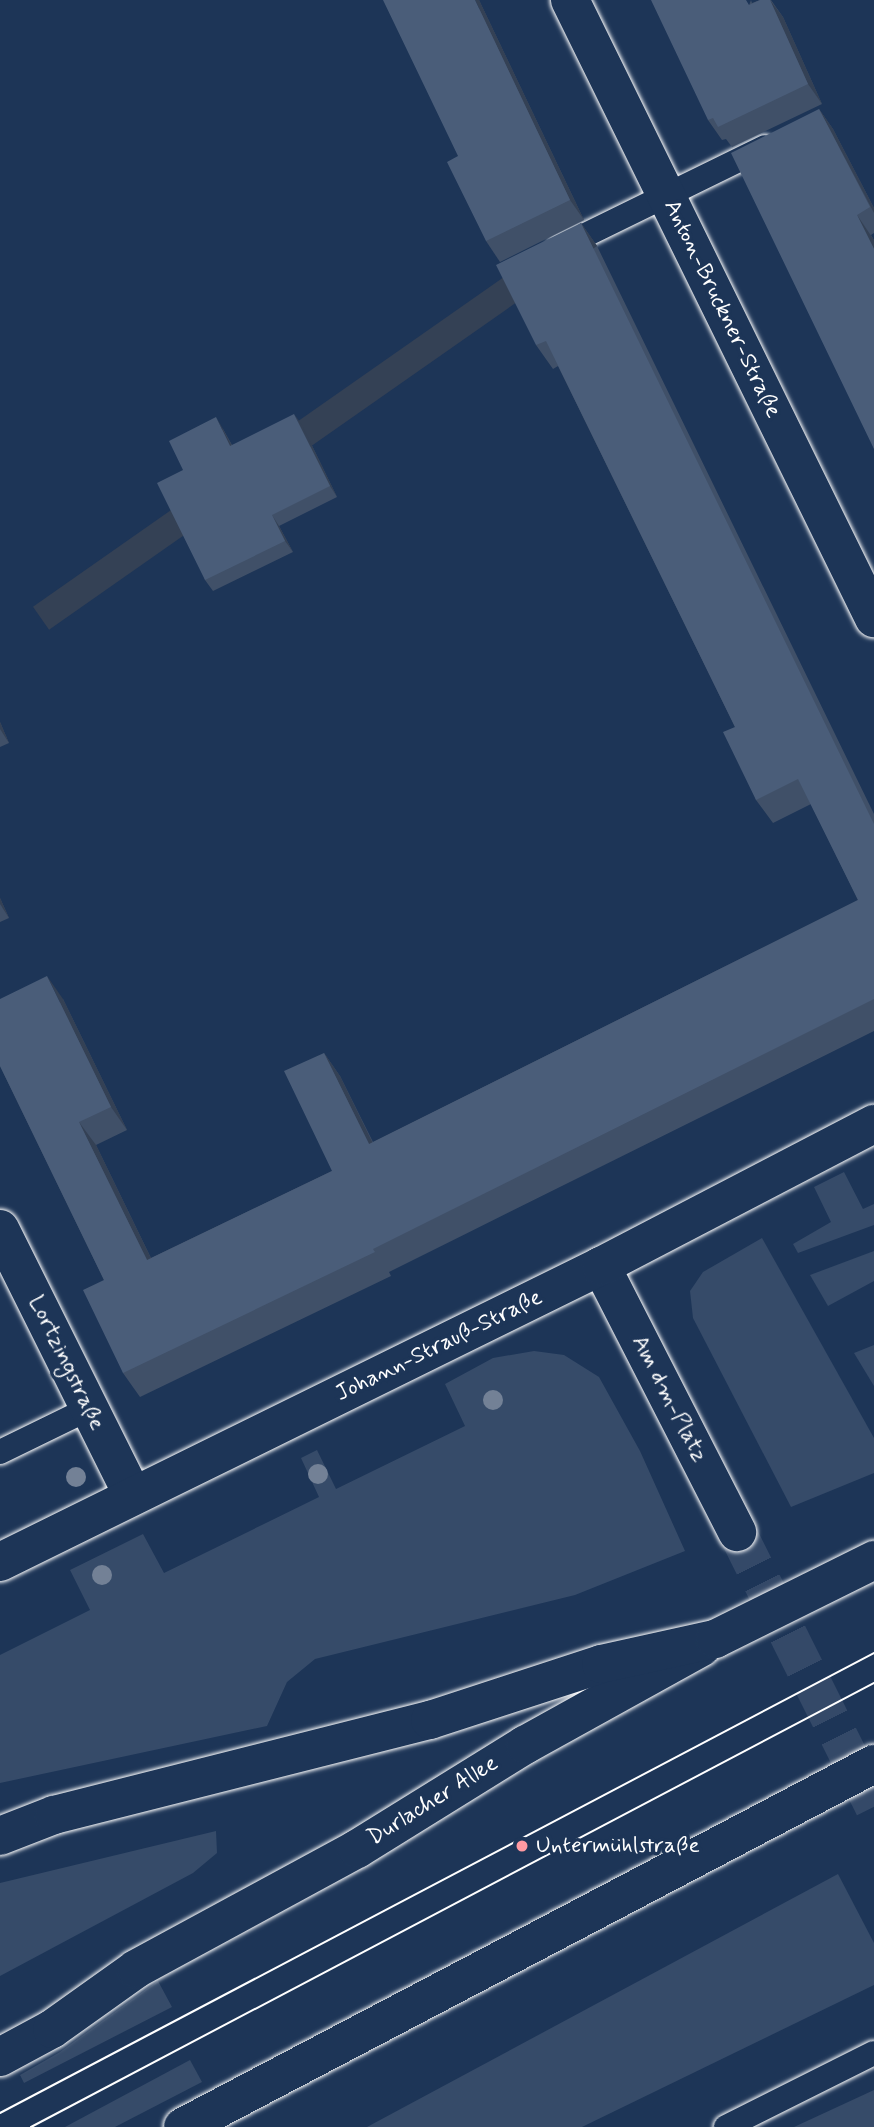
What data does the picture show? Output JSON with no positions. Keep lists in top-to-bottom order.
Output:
{
  "streets": {
    "main road": [
      "Anton-Bruckner-Straße",
      "Johann-Strauß-Straße",
      "Lortzingstraße",
      "Am dm-Platz",
      "Durlacher Allee"
    ]
  },
  "crossings": [
    ["Johann-Strauß-Straße", "Lortzingstraße"],
    ["Johann-Strauß-Straße", "Am dm-Platz"]
  ],
  "places": ["Untermühlstraße"]
}
